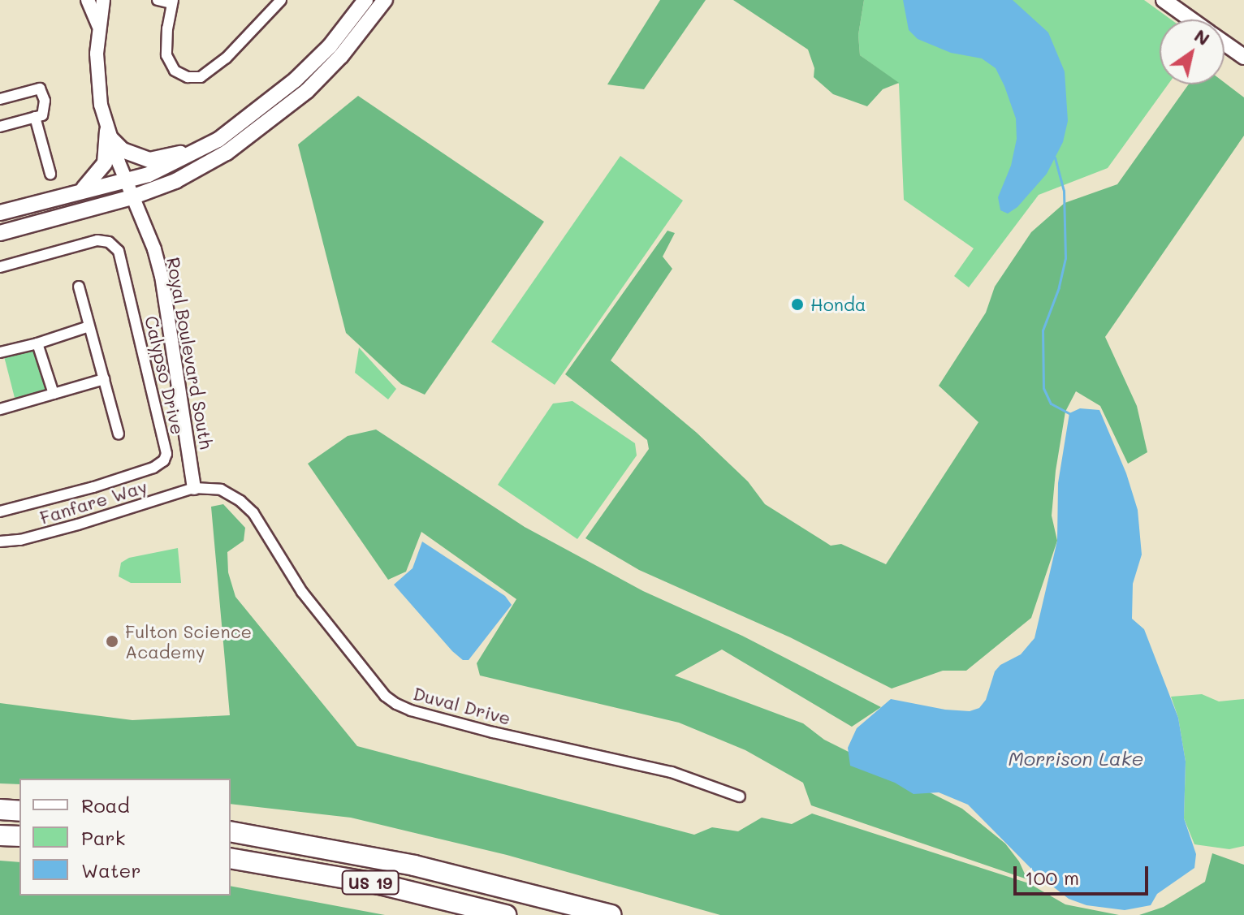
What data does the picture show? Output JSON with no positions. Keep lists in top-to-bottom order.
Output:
{
  "streets": {
    "highway": ["US 19"],
    "street": [
      "Royal Boulevard South",
      "Calypso Drive",
      "Fanfare Way",
      "Duval Drive"
    ]
  },
  "crossings": [
    ["Royal Boulevard South", "Fanfare Way"],
    ["Royal Boulevard South", "Duval Drive"],
    ["Fanfare Way", "Duval Drive"]
  ],
  "water": ["Morrison Lake"],
  "places": ["Honda", "Fulton Science Academy"],
  "legend": ["Road", "Park", "Water"],
  "scale_bar": "100 m",
  "north": "top right"
}
